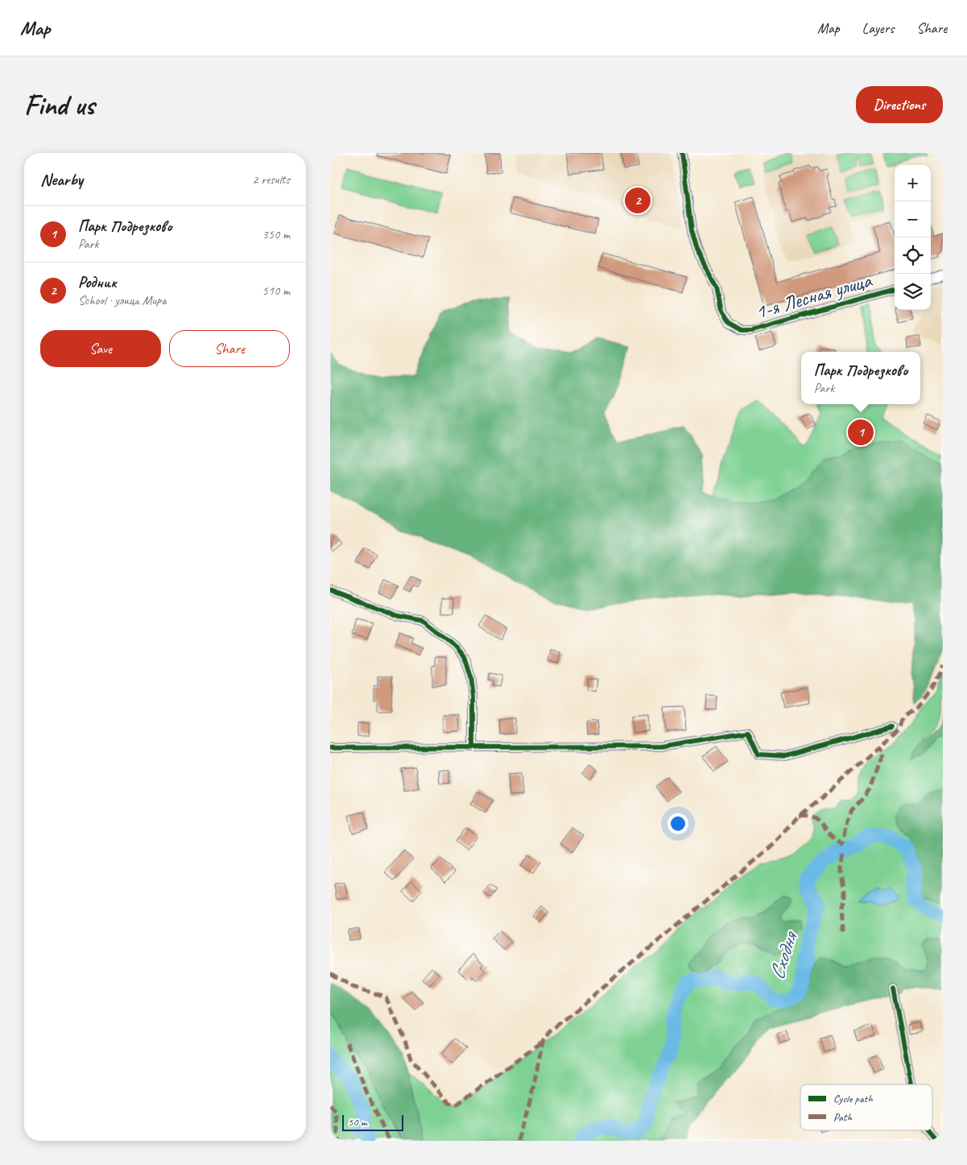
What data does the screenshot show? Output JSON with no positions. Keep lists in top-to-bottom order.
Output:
{
  "streets": {
    "street": ["1-я Лесная улица"]
  },
  "water": ["Сходня"],
  "legend": ["Cycle path", "Path"],
  "scale_bar": "50 m",
  "page": {
    "header": "Map",
    "nav": ["Map", "Layers", "Share"],
    "buttons": [
      "Directions",
      ["Save", "Share"]
    ],
    "title": "Find us",
    "heading": ["Nearby", "2 results"],
    "map_buttons": ["+", "−"],
    "pins": ["2", "1"],
    "list": [
      {
        "mark": "1",
        "name": "Парк Подрезково",
        "note": "Park",
        "value": "350 m"
      },
      {
        "mark": "2",
        "name": "Родник",
        "note": "School · улица Мира",
        "value": "510 m"
      }
    ],
    "popup": ["Парк Подрезково", "Park"],
    "scale": "50 m"
  }
}
